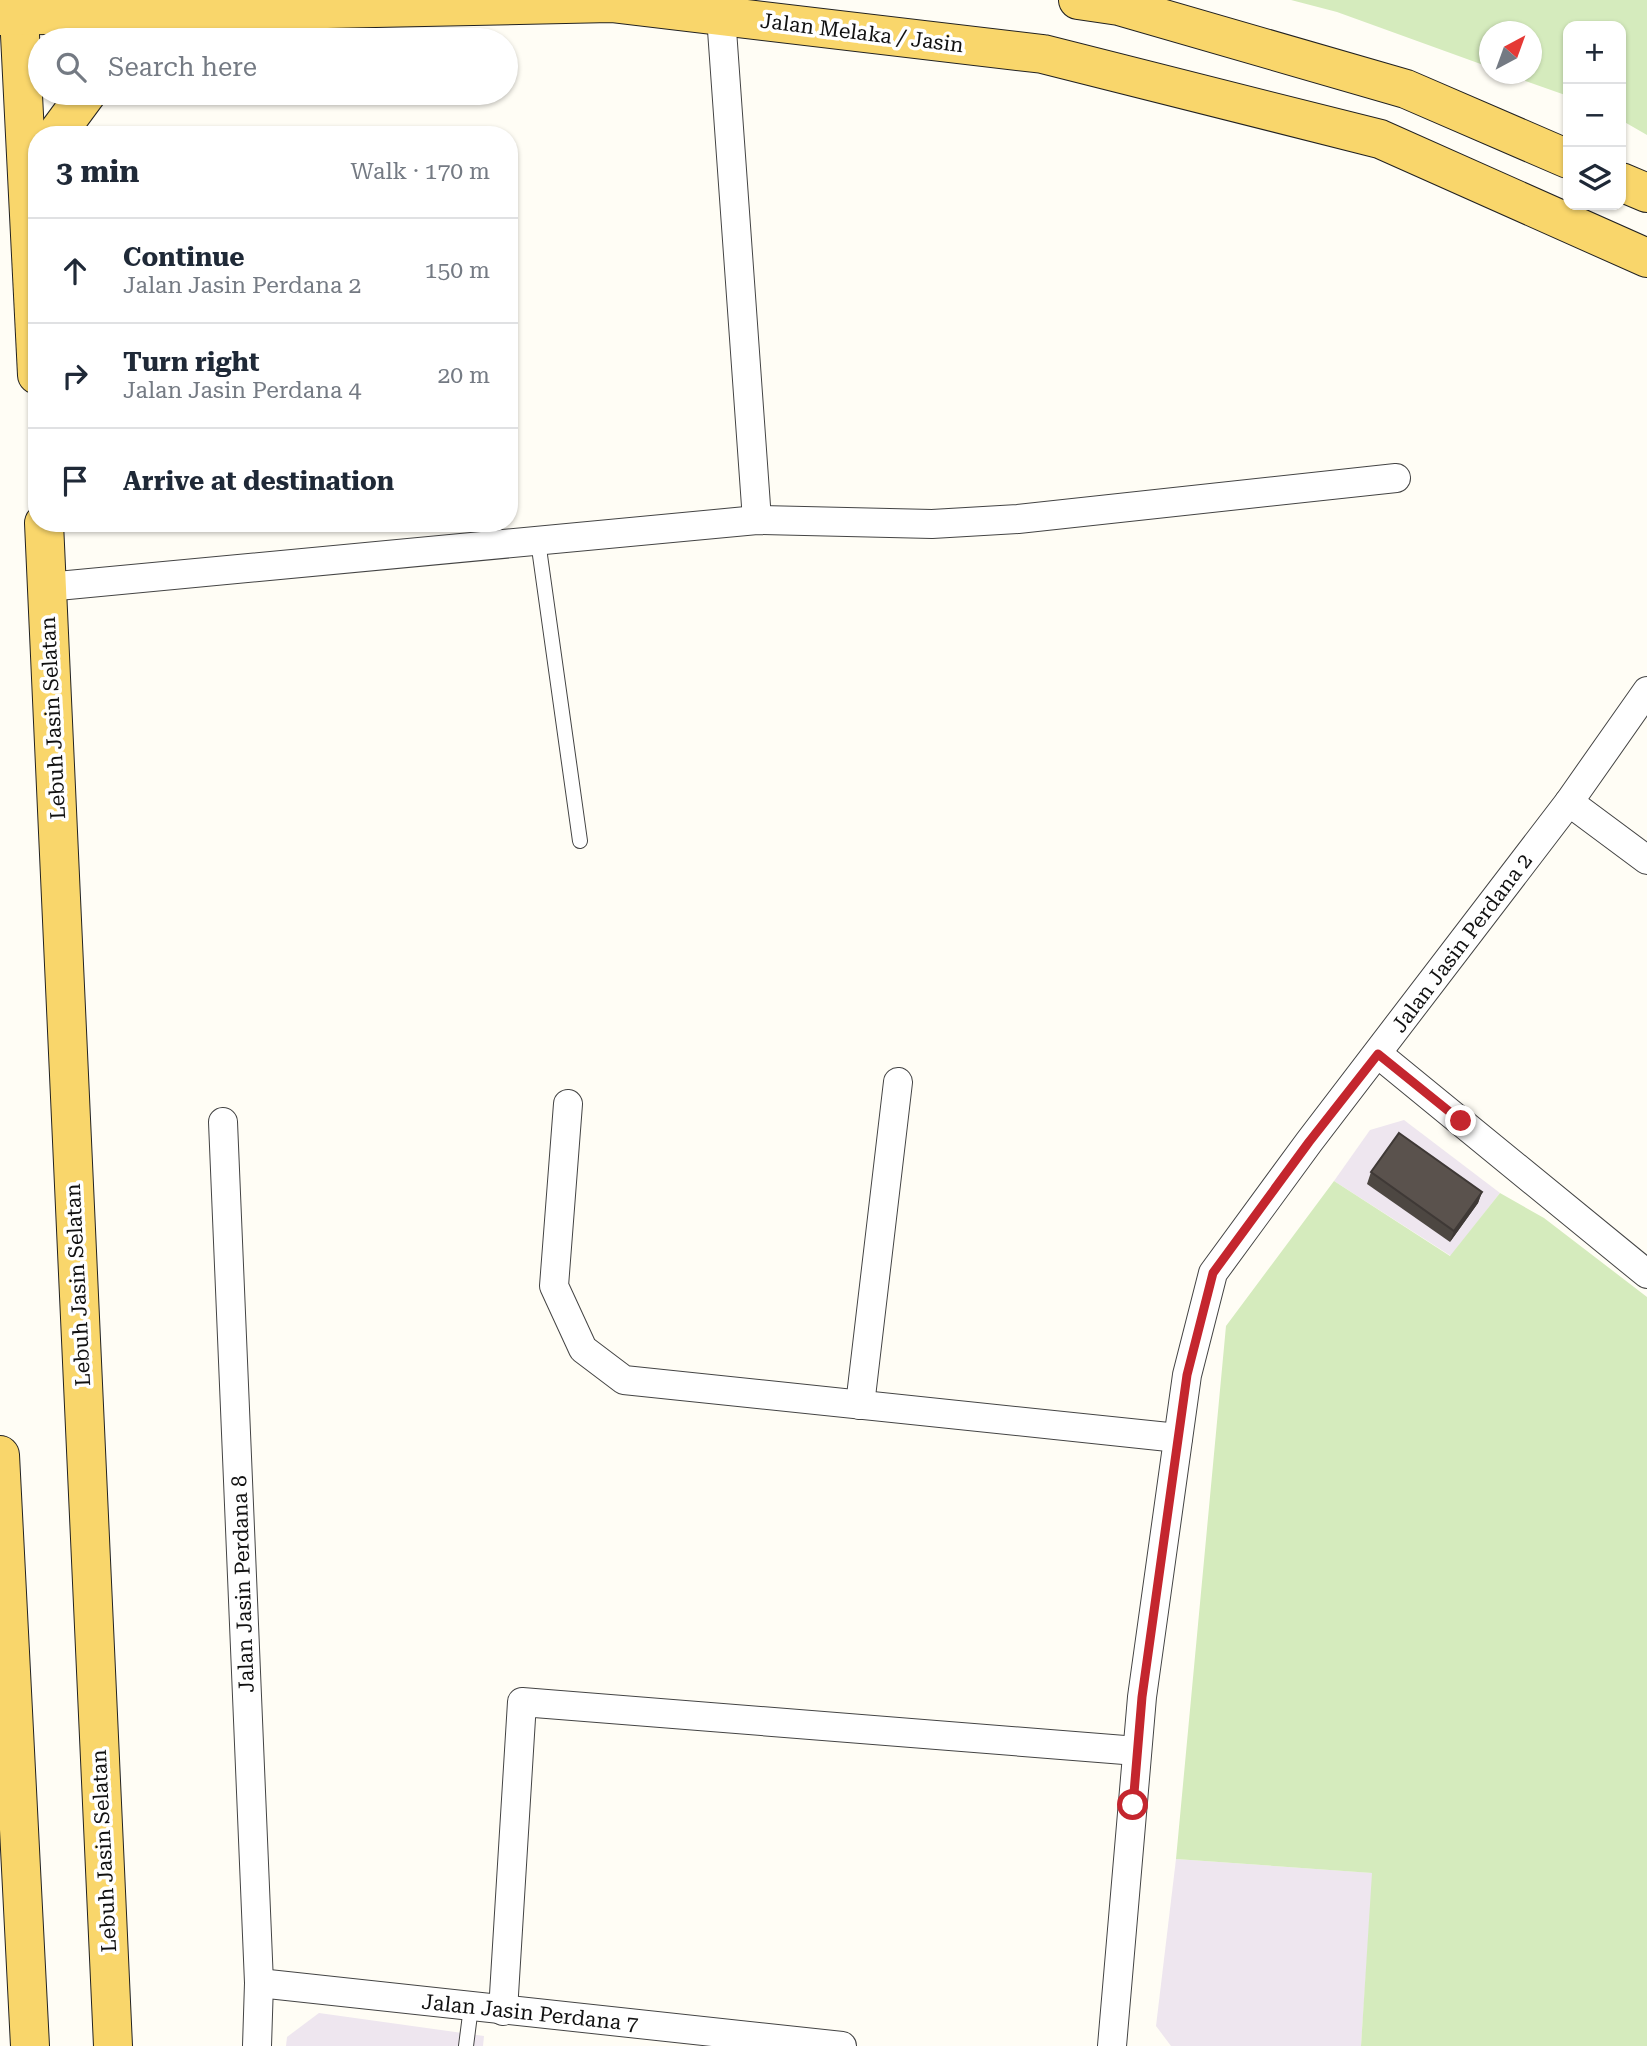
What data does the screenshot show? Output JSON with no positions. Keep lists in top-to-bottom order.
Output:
{
  "streets": {
    "main road": ["Jalan Melaka / Jasin", "Lebuh Jasin Selatan"],
    "street": ["Jalan Jasin Perdana 2", "Jalan Jasin Perdana 8", "Jalan Jasin Perdana 7"]
  },
  "crossings": [
    ["Jalan Jasin Perdana 8", "Jalan Jasin Perdana 7"]
  ],
  "north": "top right",
  "page": {
    "map_buttons": ["+", "−"],
    "search": "Search here",
    "heading": ["3 min", "Walk · 170 m"],
    "list": [
      ["Continue", "Jalan Jasin Perdana 2", "150 m"],
      ["Turn right", "Jalan Jasin Perdana 4", "20 m"],
      "Arrive at destination"
    ]
  }
}
